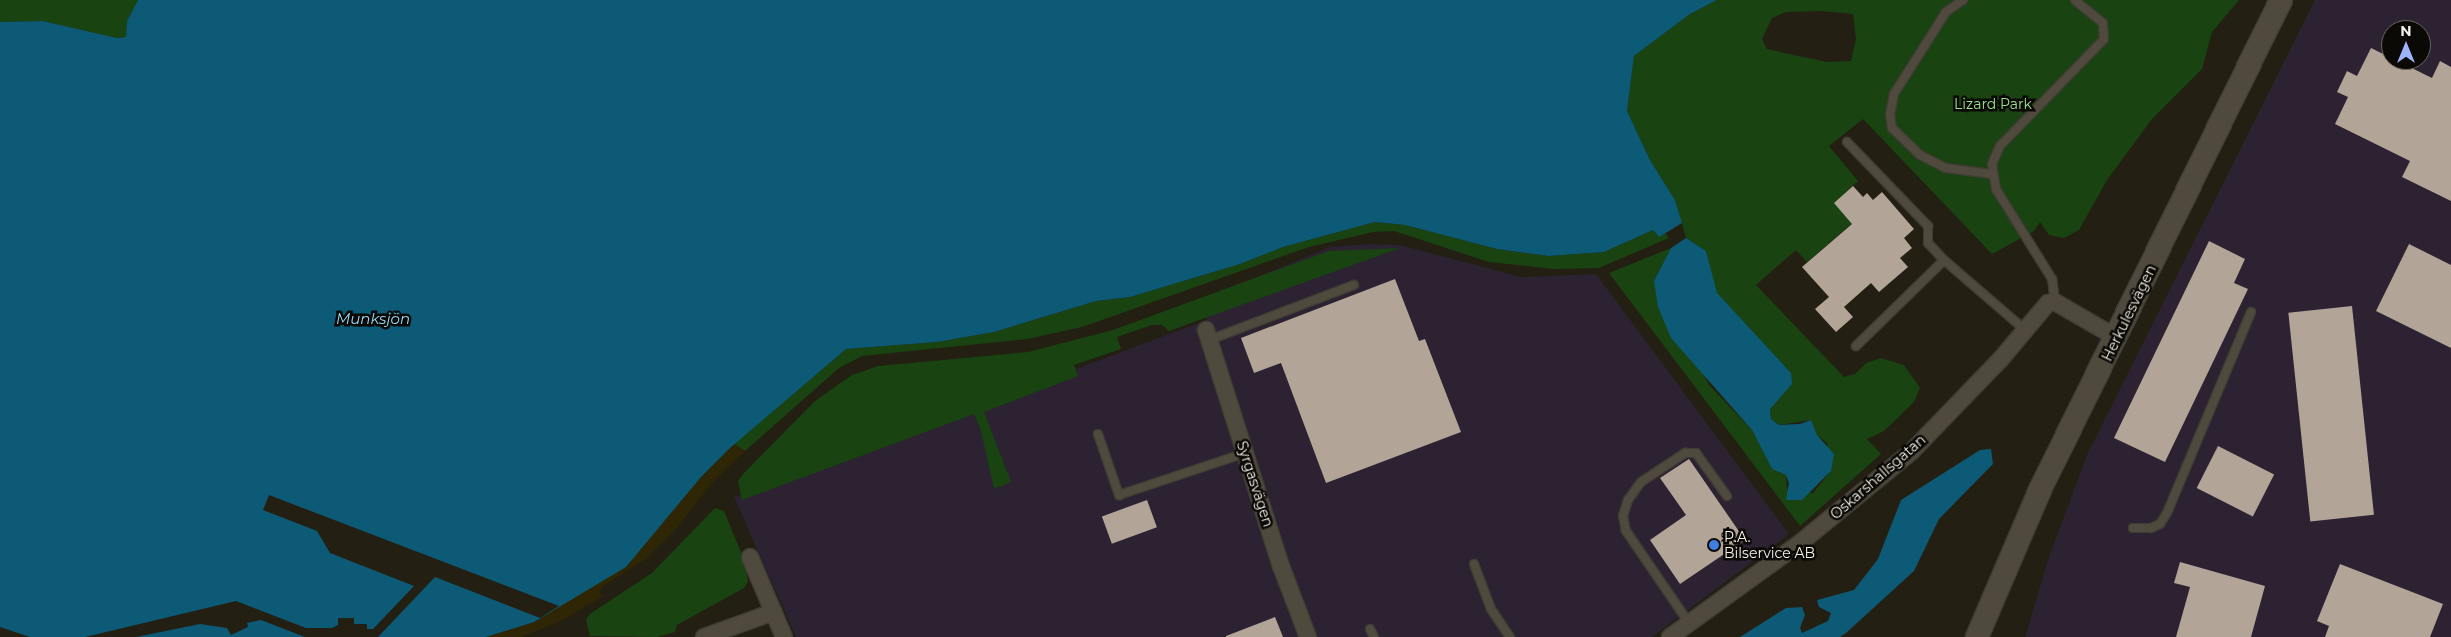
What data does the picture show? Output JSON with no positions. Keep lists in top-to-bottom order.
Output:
{
  "streets": {
    "main road": ["Herkulesvägen"],
    "street": ["Oskarshallsgatan", "Syrgasvägen"]
  },
  "water": ["Munksjön"],
  "parks": ["Lizard Park"],
  "places": ["P.A. Bilservice AB"],
  "north": "top"
}
